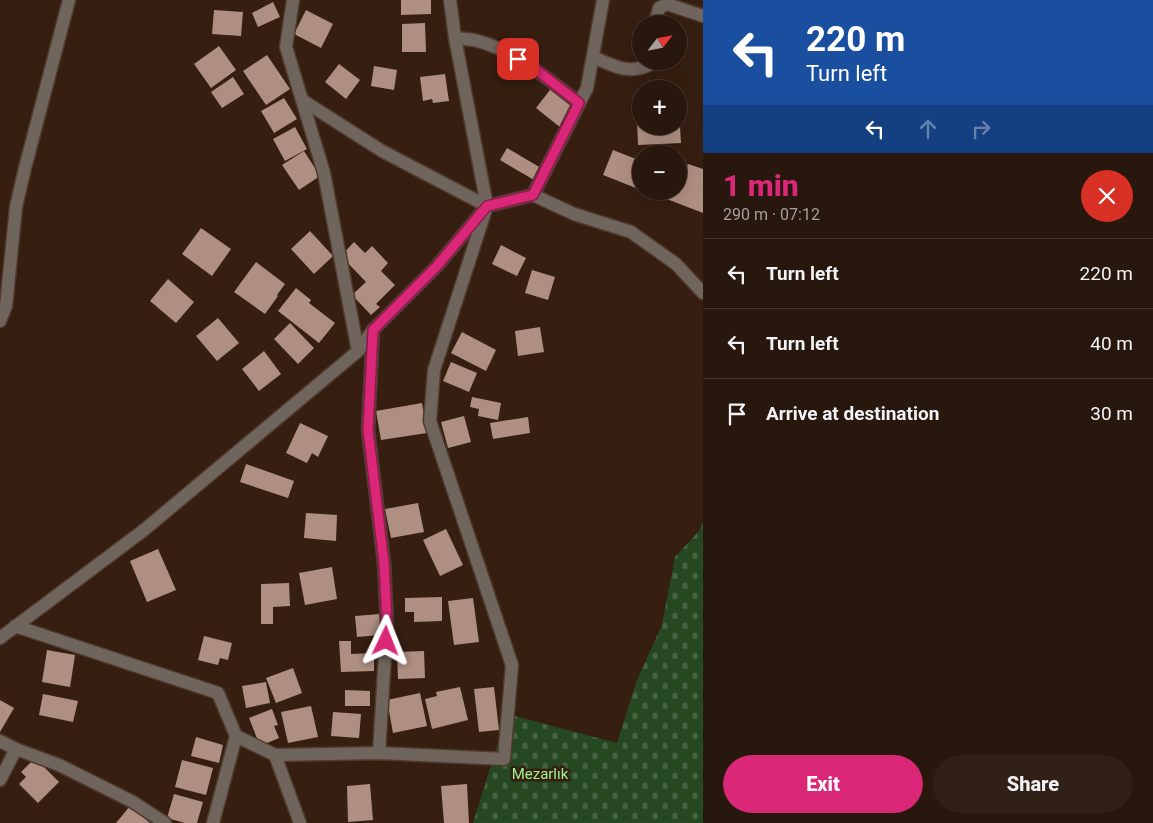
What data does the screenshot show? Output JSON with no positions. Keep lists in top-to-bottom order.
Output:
{
  "parks": ["Mezarlık"],
  "north": "top right",
  "page": {
    "turn": ["220 m", "Turn left"],
    "map_buttons": ["+", "−"],
    "heading": ["1 min", "290 m · 07:12"],
    "list": [
      {
        "name": "Turn left",
        "value": "220 m"
      },
      {
        "name": "Turn left",
        "value": "40 m"
      },
      {
        "name": "Arrive at destination",
        "value": "30 m"
      }
    ],
    "buttons": ["Exit", "Share"]
  }
}
